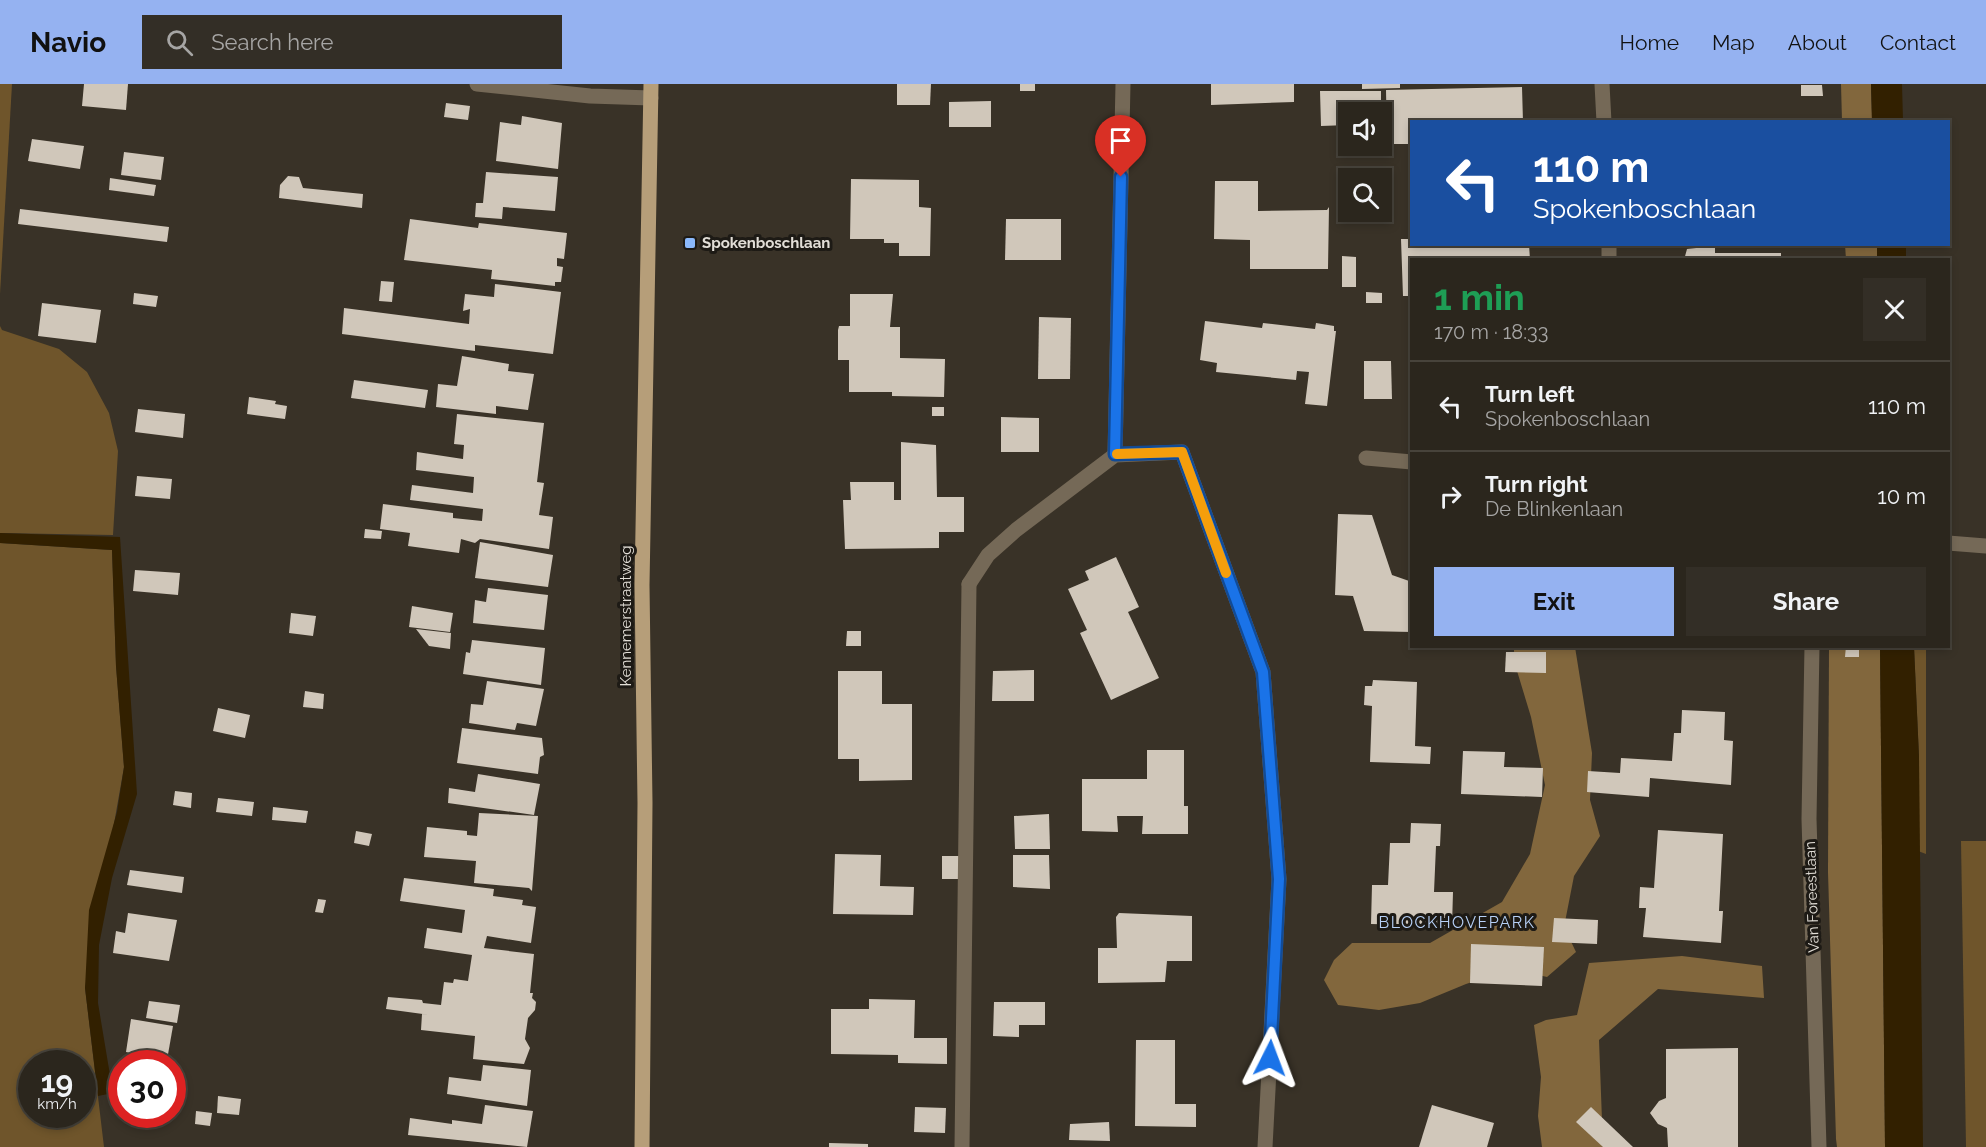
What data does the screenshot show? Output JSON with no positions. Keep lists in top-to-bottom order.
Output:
{
  "streets": {
    "main road": ["Kennemerstraatweg"],
    "street": ["Van Foreestlaan"]
  },
  "districts": ["BLOCKHOVEPARK"],
  "places": {
    "transit": ["Spokenboschlaan"]
  },
  "page": {
    "header": "Navio",
    "search": "Search here",
    "nav": [
      "Home",
      "Map",
      "About",
      "Contact"
    ],
    "turn": ["110 m", "Spokenboschlaan"],
    "heading": ["1 min", "170 m · 18:33"],
    "list": [
      {
        "name": "Turn left",
        "note": "Spokenboschlaan",
        "value": "110 m"
      },
      {
        "name": "Turn right",
        "note": "De Blinkenlaan",
        "value": "10 m"
      }
    ],
    "buttons": ["Exit", "Share"],
    "speed": "19 km/h",
    "limit": "30"
  }
}
